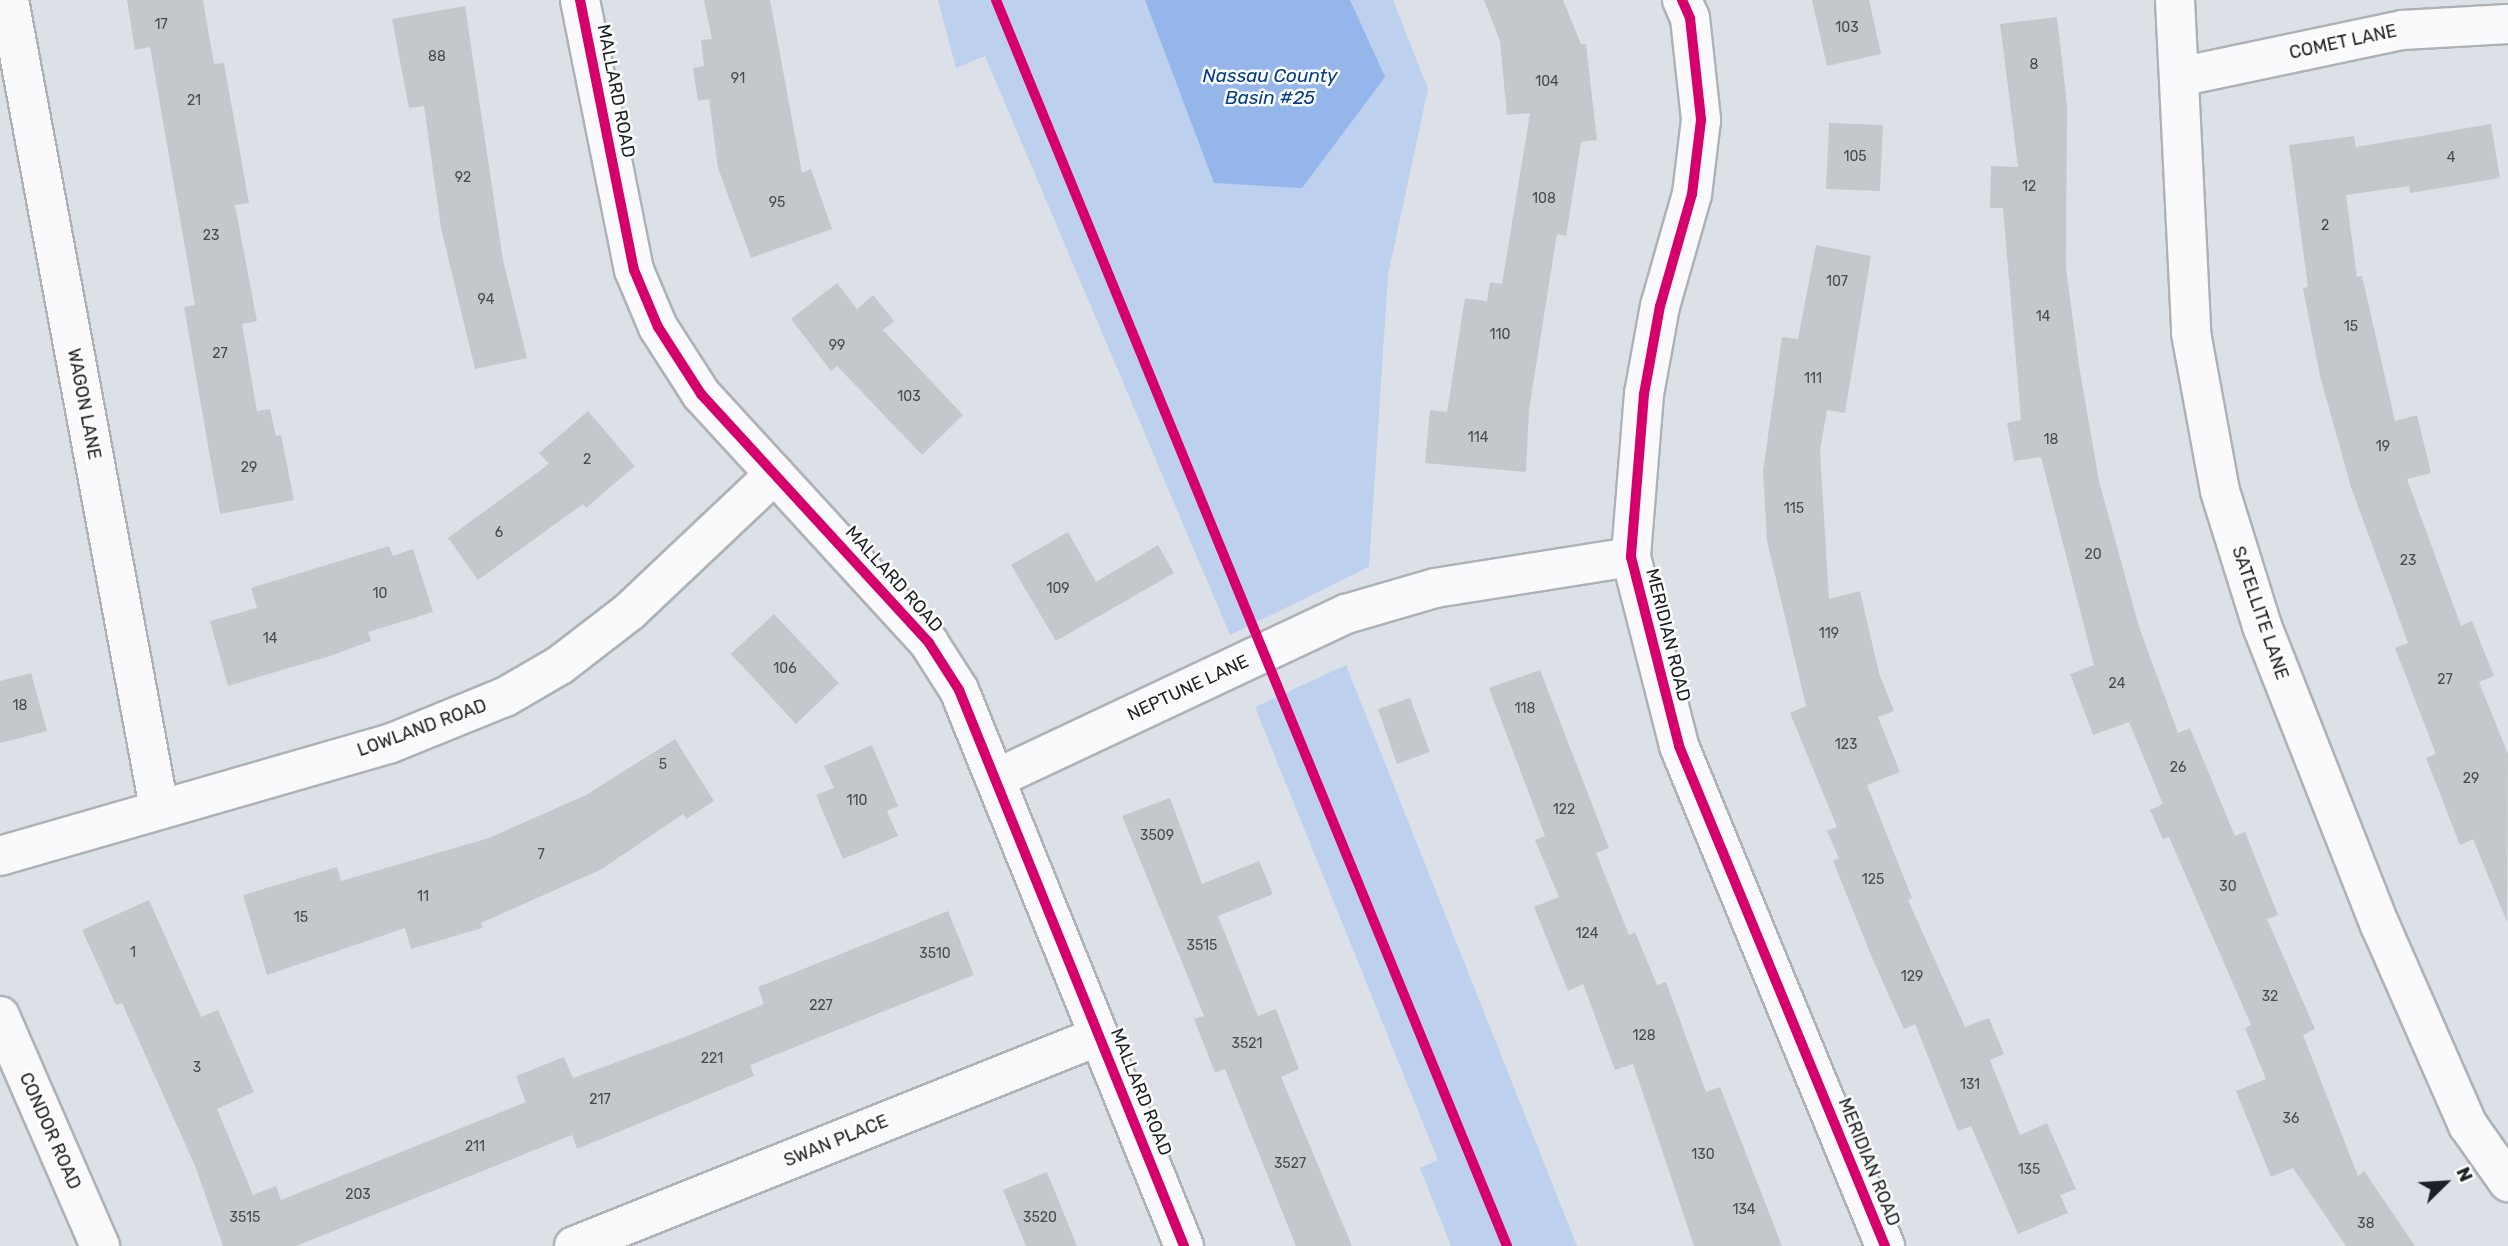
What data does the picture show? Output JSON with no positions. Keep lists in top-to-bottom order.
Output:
{
  "streets": {
    "street": [
      "COMET LANE",
      "MALLARD ROAD",
      "WAGON LANE",
      "SATELLITE LANE",
      "MERIDIAN ROAD",
      "NEPTUNE LANE",
      "LOWLAND ROAD",
      "CONDOR ROAD",
      "SWAN PLACE"
    ]
  },
  "crossings": [
    ["COMET LANE", "SATELLITE LANE"],
    ["MALLARD ROAD", "NEPTUNE LANE"],
    ["MALLARD ROAD", "LOWLAND ROAD"],
    ["MALLARD ROAD", "SWAN PLACE"],
    ["WAGON LANE", "LOWLAND ROAD"],
    ["MERIDIAN ROAD", "NEPTUNE LANE"]
  ],
  "water": ["Nassau County Basin #25"],
  "house_numbers": [
    "17",
    "103",
    "88",
    "8",
    "91",
    "104",
    "21",
    "105",
    "4",
    "92",
    "12",
    "108",
    "95",
    "2",
    "23",
    "107",
    "94",
    "14",
    "15",
    "110",
    "99",
    "27",
    "111",
    "103",
    "114",
    "18",
    "19",
    "2",
    "29",
    "115",
    "6",
    "20",
    "23",
    "109",
    "10",
    "119",
    "14",
    "106",
    "27",
    "24",
    "18",
    "118",
    "123",
    "5",
    "26",
    "29",
    "110",
    "122",
    "3509",
    "7",
    "125",
    "30",
    "11",
    "15",
    "124",
    "3515",
    "1",
    "3510",
    "129",
    "32",
    "227",
    "128",
    "3521",
    "221",
    "3",
    "131",
    "217",
    "36",
    "211",
    "130",
    "3527",
    "135",
    "203",
    "134",
    "3515",
    "3520",
    "38"
  ],
  "north": "top right"
}
